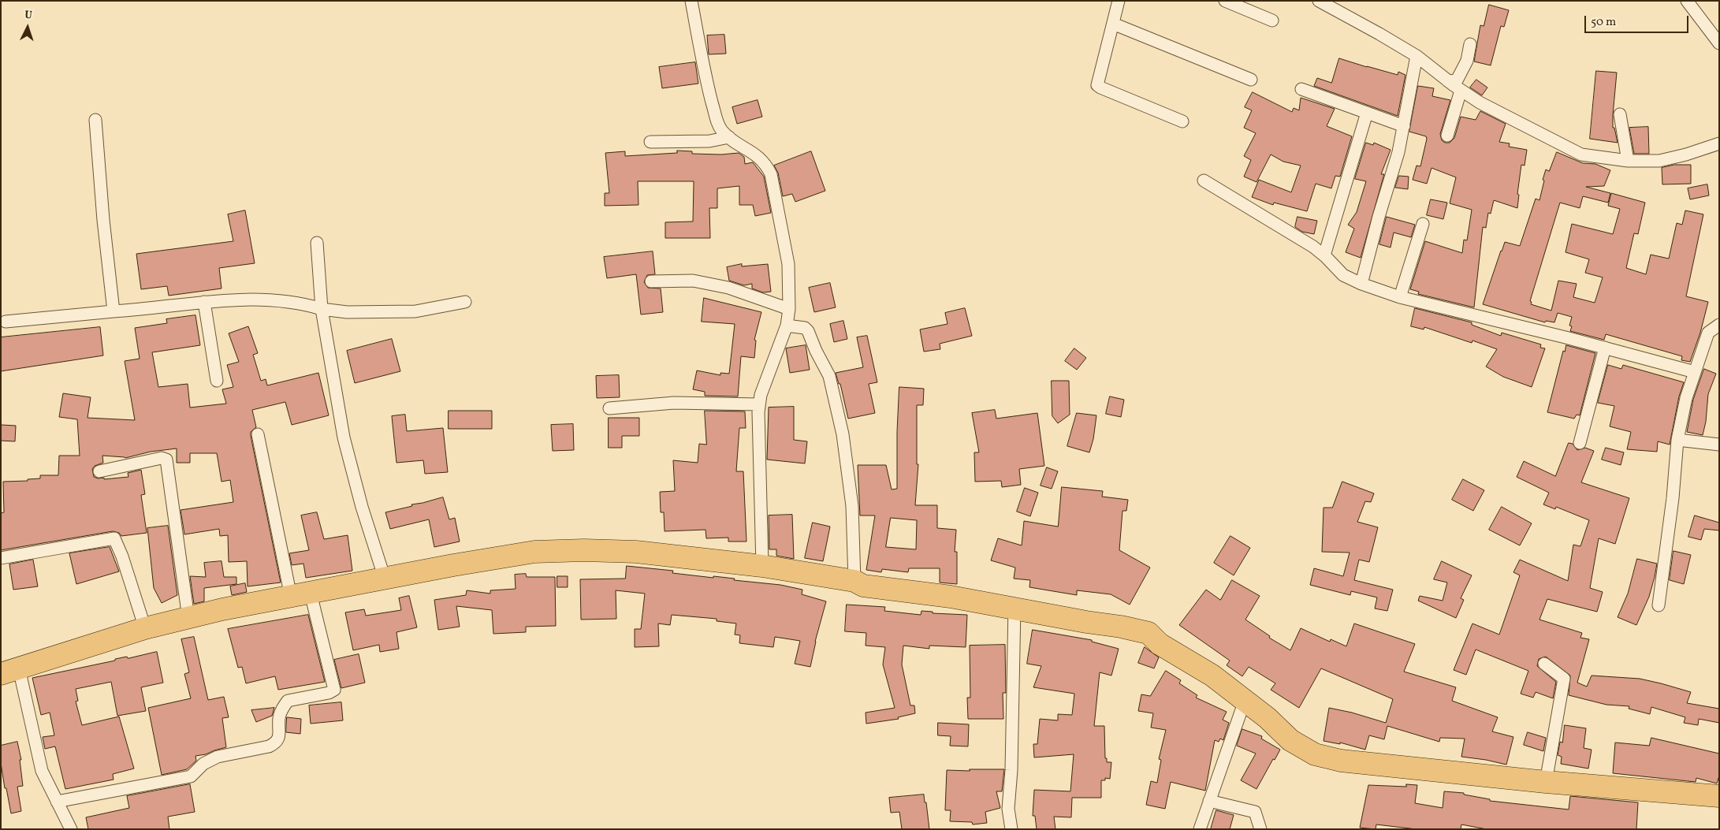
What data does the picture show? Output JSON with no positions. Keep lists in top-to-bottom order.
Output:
{
  "scale_bar": "50 m",
  "north": "top"
}
